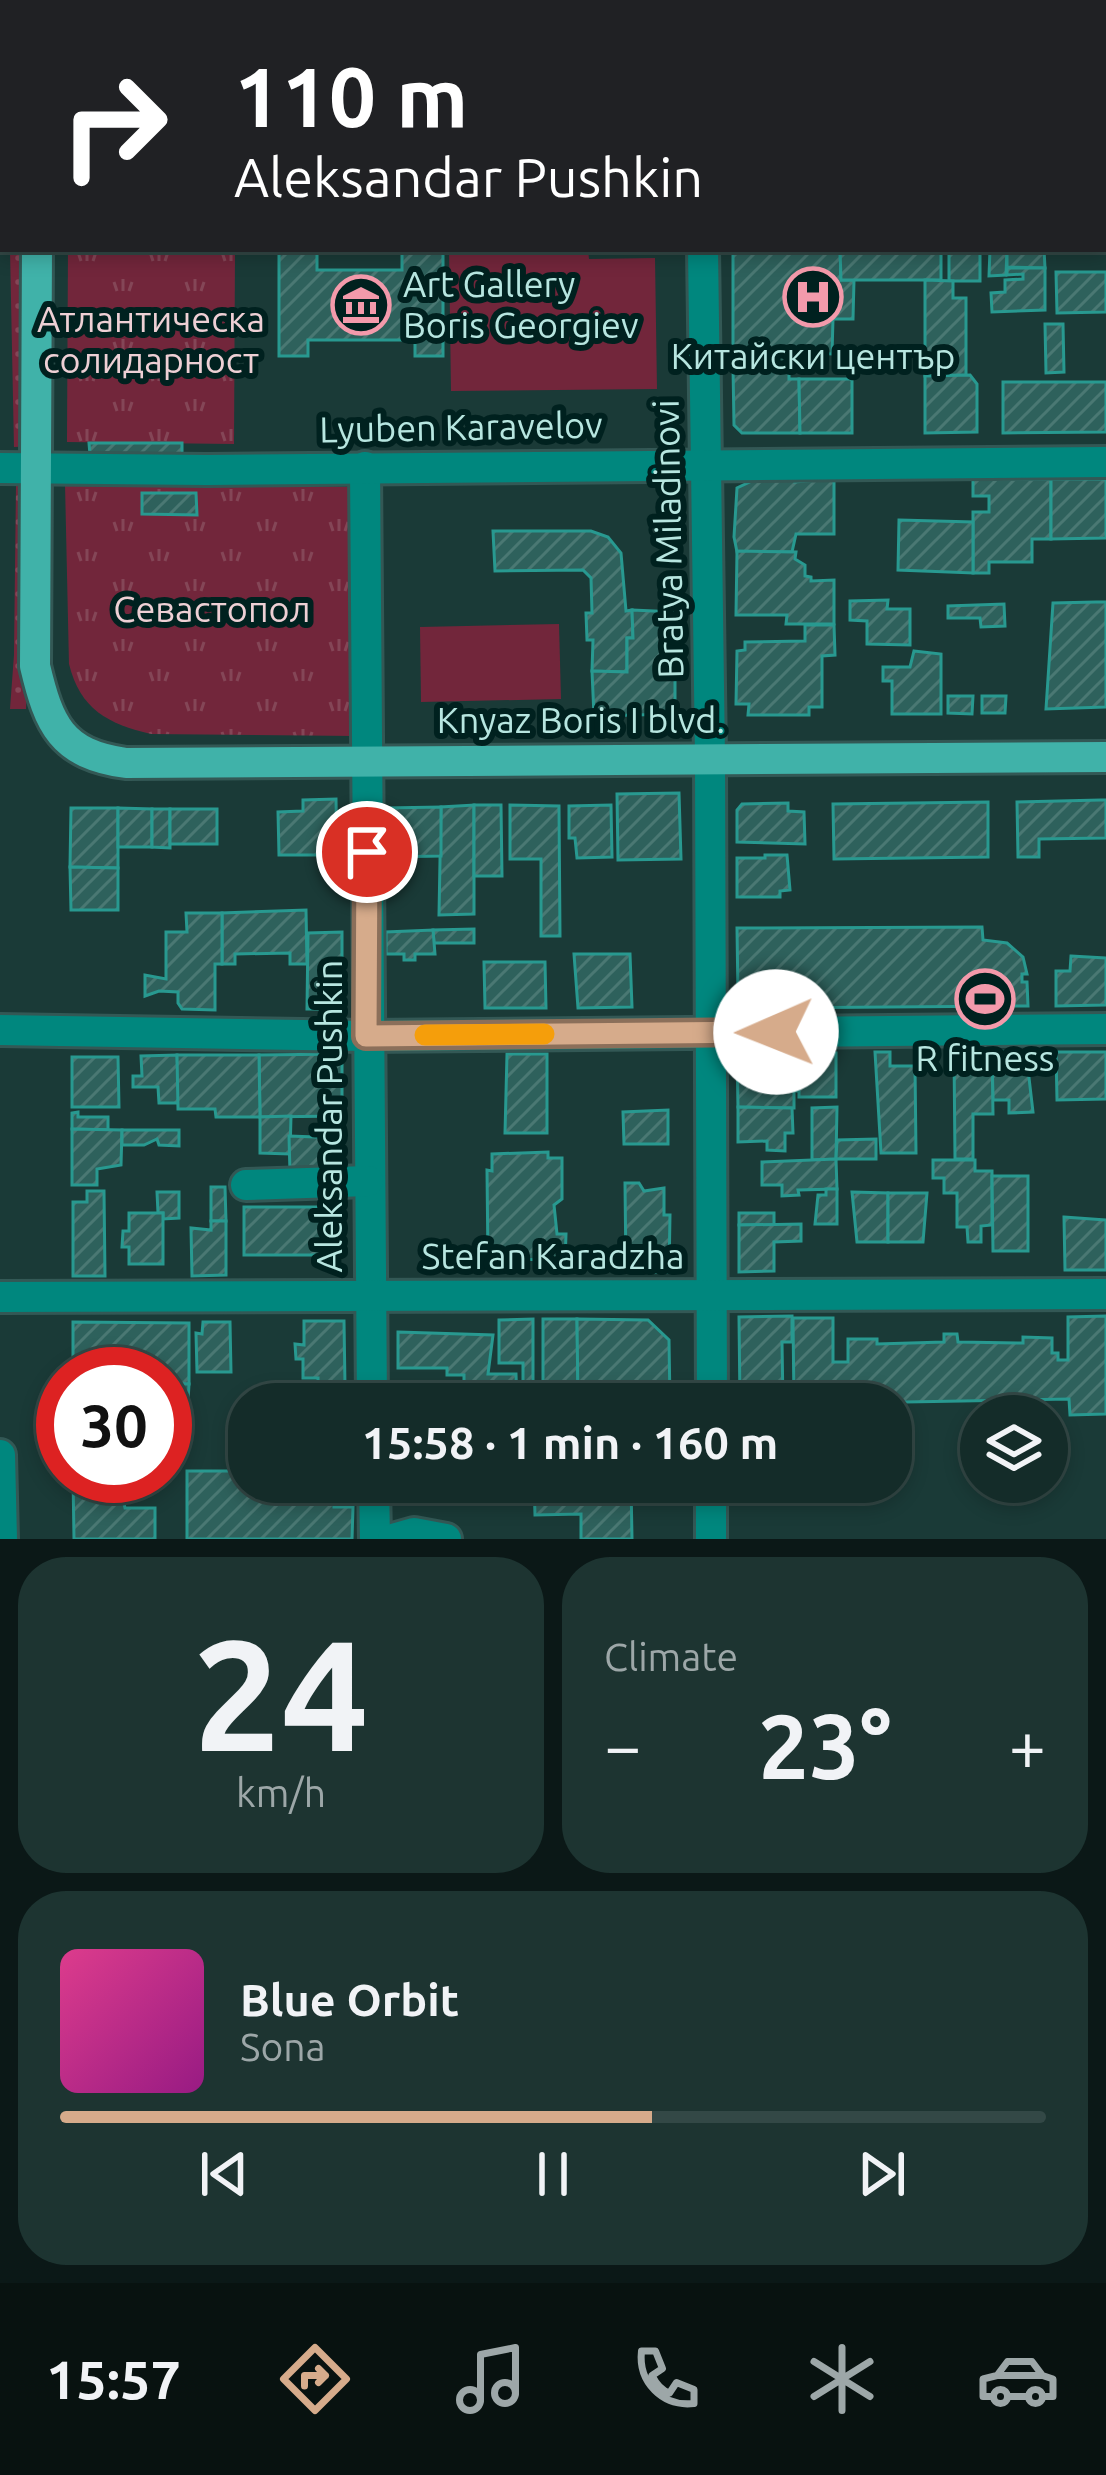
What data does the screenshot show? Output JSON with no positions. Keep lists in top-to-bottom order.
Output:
{
  "streets": {
    "main road": ["Knyaz Boris I blvd."],
    "street": [
      "Lyuben Karavelov",
      "Bratya Miladinovi",
      "Aleksandar Pushkin",
      "Stefan Karadzha"
    ]
  },
  "crossings": [
    ["Lyuben Karavelov", "Bratya Miladinovi"],
    ["Lyuben Karavelov", "Knyaz Boris I blvd."],
    ["Lyuben Karavelov", "Aleksandar Pushkin"],
    ["Bratya Miladinovi", "Knyaz Boris I blvd."],
    ["Bratya Miladinovi", "Stefan Karadzha"],
    ["Knyaz Boris I blvd.", "Aleksandar Pushkin"],
    ["Aleksandar Pushkin", "Stefan Karadzha"]
  ],
  "parks": ["Атлантическа солидарност", "Севастопол"],
  "places": {
    "hospital": ["Китайски център"],
    "museum": ["Art Gallery Boris Georgiev"],
    "sports": ["R fitness"]
  },
  "page": {
    "turn": ["110 m", "Aleksandar Pushkin"],
    "limit": "30",
    "trip": "15:58 · 1 min · 160 m",
    "tile": [
      ["24", "km/h"],
      "Climate"
    ],
    "heat": ["−", "23°", "+"],
    "song": ["Blue Orbit", "Sona"],
    "tabs": "15:57"
  }
}
